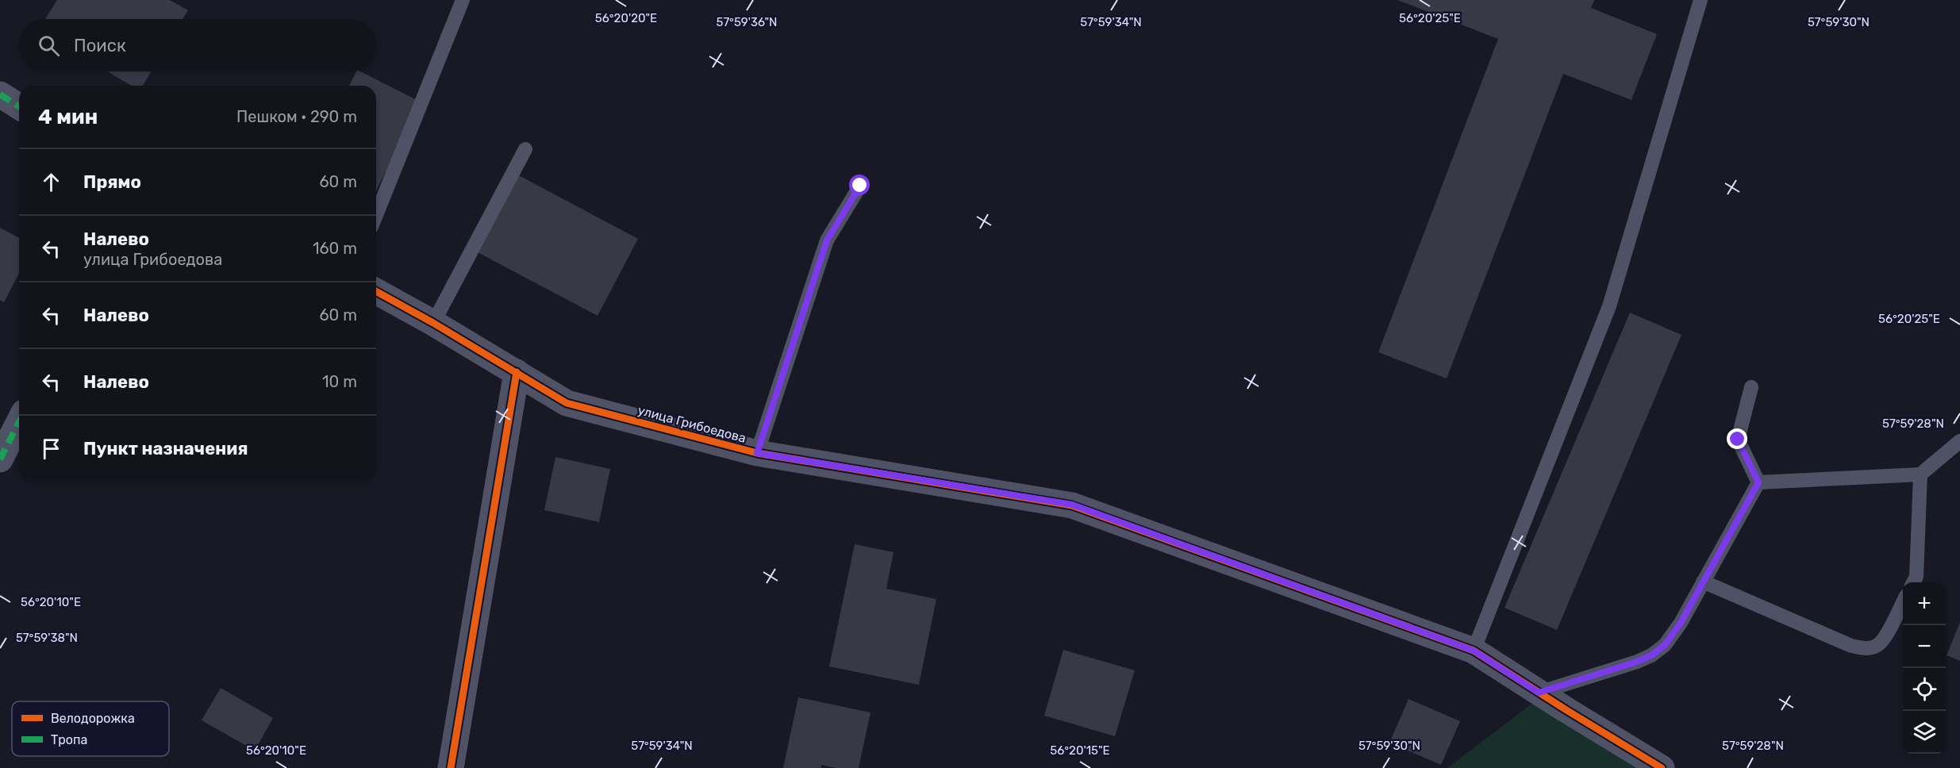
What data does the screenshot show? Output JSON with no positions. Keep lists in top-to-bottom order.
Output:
{
  "streets": {
    "street": ["улица Грибоедова"]
  },
  "legend": ["Велодорожка", "Тропа"],
  "page": {
    "search": "Поиск",
    "heading": ["4 мин", "Пешком · 290 m"],
    "list": [
      ["Прямо", "60 m"],
      ["Налево", "улица Грибоедова", "160 m"],
      ["Налево", "60 m"],
      ["Налево", "10 m"],
      "Пункт назначения"
    ],
    "map_buttons": ["+", "−"]
  },
  "coordinates": [
    "56°20'20\"E",
    "56°20'25\"E",
    "57°59'36\"N",
    "57°59'34\"N",
    "57°59'30\"N",
    "57°59'28\"N",
    "56°20'10\"E",
    "57°59'38\"N",
    "56°20'15\"E"
  ]
}
